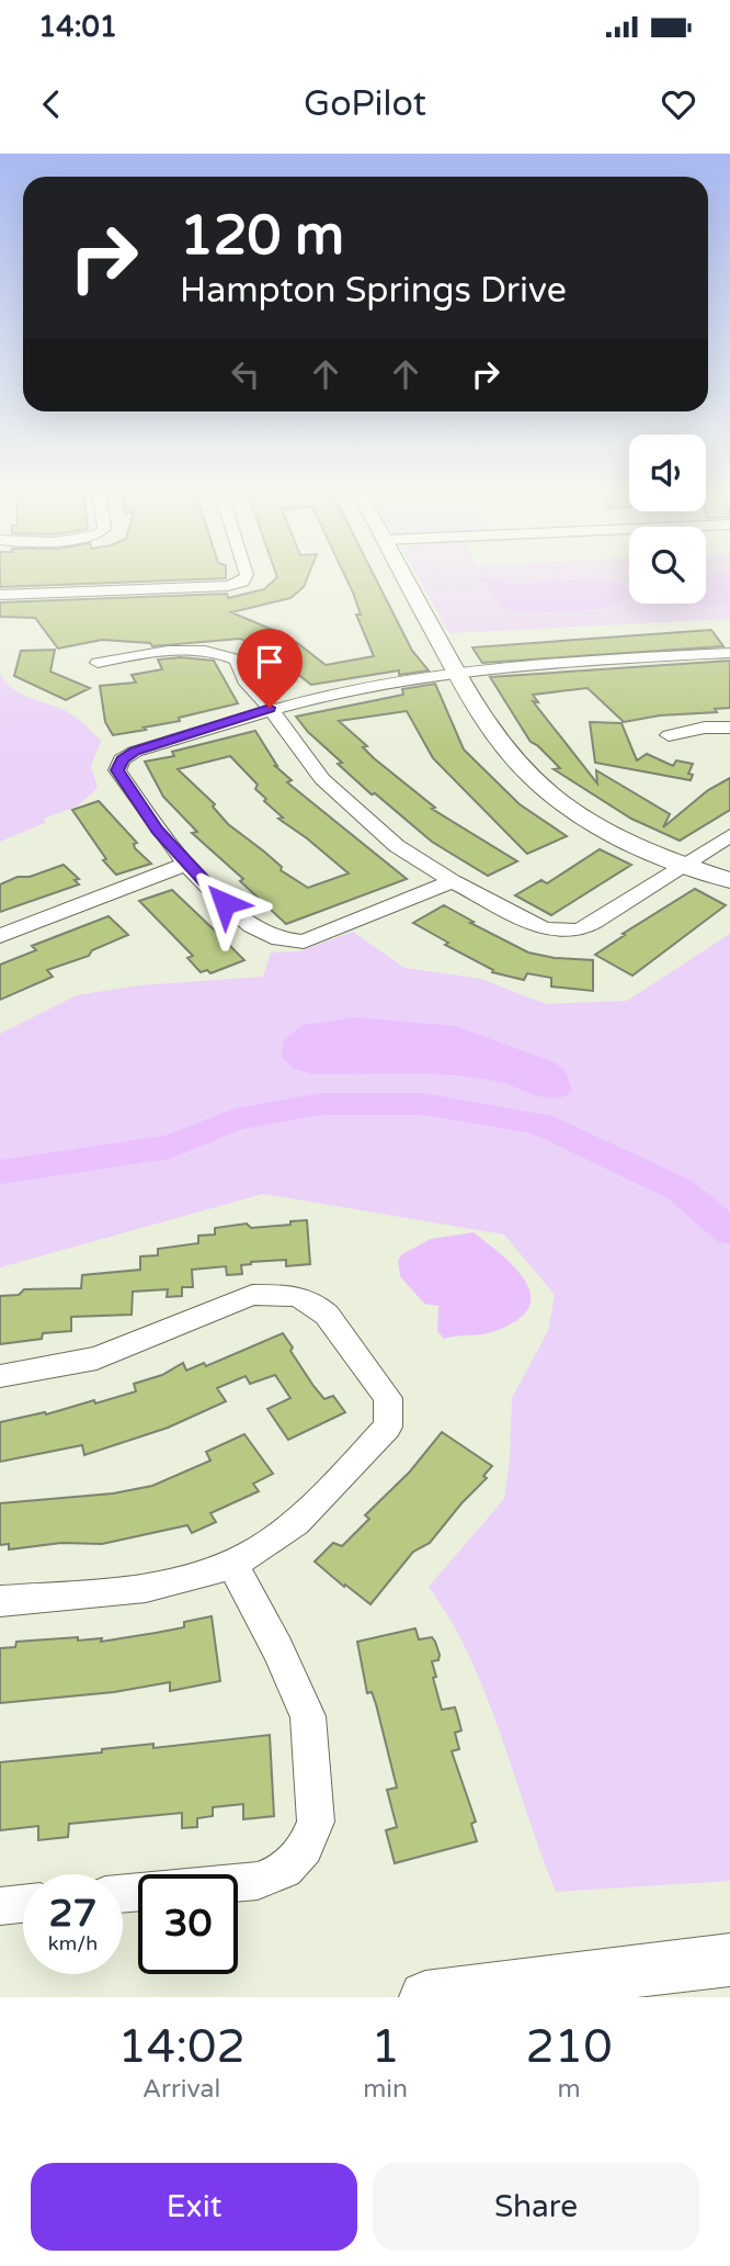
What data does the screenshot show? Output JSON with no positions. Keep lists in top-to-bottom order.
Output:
{
  "page": {
    "status": "14:01",
    "header": "GoPilot",
    "turn": ["120 m", "Hampton Springs Drive"],
    "speed": "27 km/h",
    "limit": "30",
    "eta": [
      "14:02",
      "Arrival",
      "1",
      "min",
      "210",
      "m"
    ],
    "buttons": ["Exit", "Share"]
  }
}
